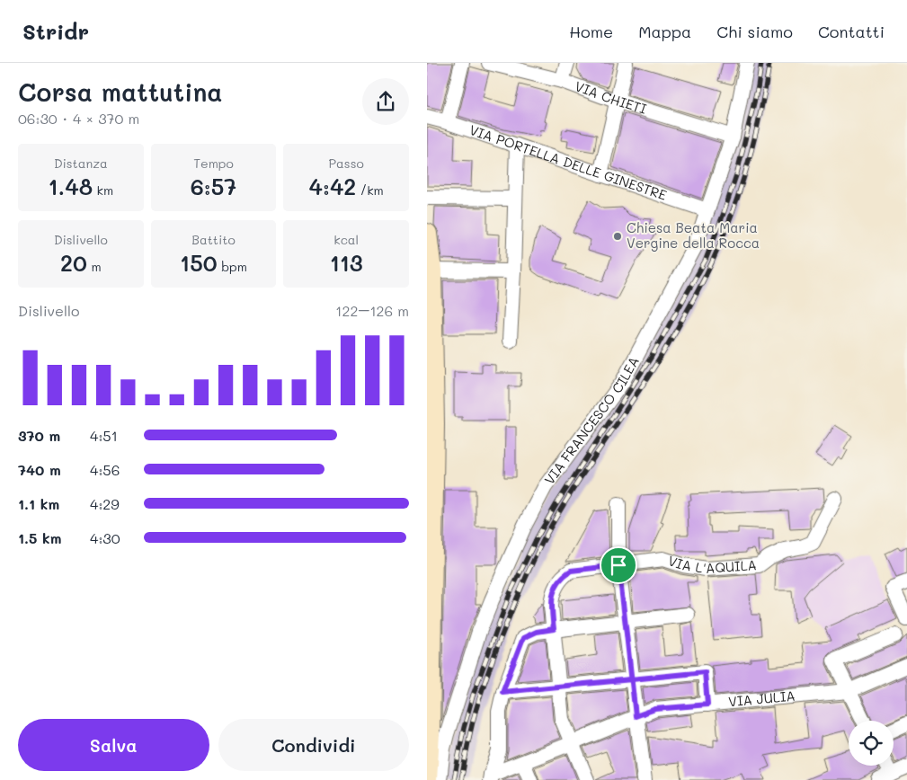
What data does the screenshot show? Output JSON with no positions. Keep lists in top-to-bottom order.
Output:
{
  "streets": {
    "street": [
      "VIA CHIETI",
      "VIA PORTELLA DELLE GINESTRE",
      "VIA FRANCESCO CILEA",
      "VIA L'AQUILA",
      "VIA JULIA"
    ]
  },
  "crossings": [
    ["VIA CHIETI", "VIA FRANCESCO CILEA"],
    ["VIA PORTELLA DELLE GINESTRE", "VIA FRANCESCO CILEA"],
    ["VIA L'AQUILA", "VIA JULIA"]
  ],
  "places": ["Chiesa Beata Maria Vergine della Rocca"],
  "page": {
    "header": "Stridr",
    "nav": [
      "Home",
      "Mappa",
      "Chi siamo",
      "Contatti"
    ],
    "heading": ["Corsa mattutina", "06:30 · 4 × 370 m"],
    "stats": [
      ["Distanza", "1.48 km"],
      ["Tempo", "6:57"],
      ["Passo", "4:42 /km"],
      ["Dislivello", "20 m"],
      ["Battito", "150 bpm"],
      ["kcal", "113"]
    ],
    "chart": ["Dislivello", "122–126 m"],
    "list": [
      {
        "name": "370 m",
        "note": "4:51"
      },
      {
        "name": "740 m",
        "note": "4:56"
      },
      {
        "name": "1.1 km",
        "note": "4:29"
      },
      {
        "name": "1.5 km",
        "note": "4:30"
      }
    ],
    "buttons": ["Salva", "Condividi"]
  }
}
